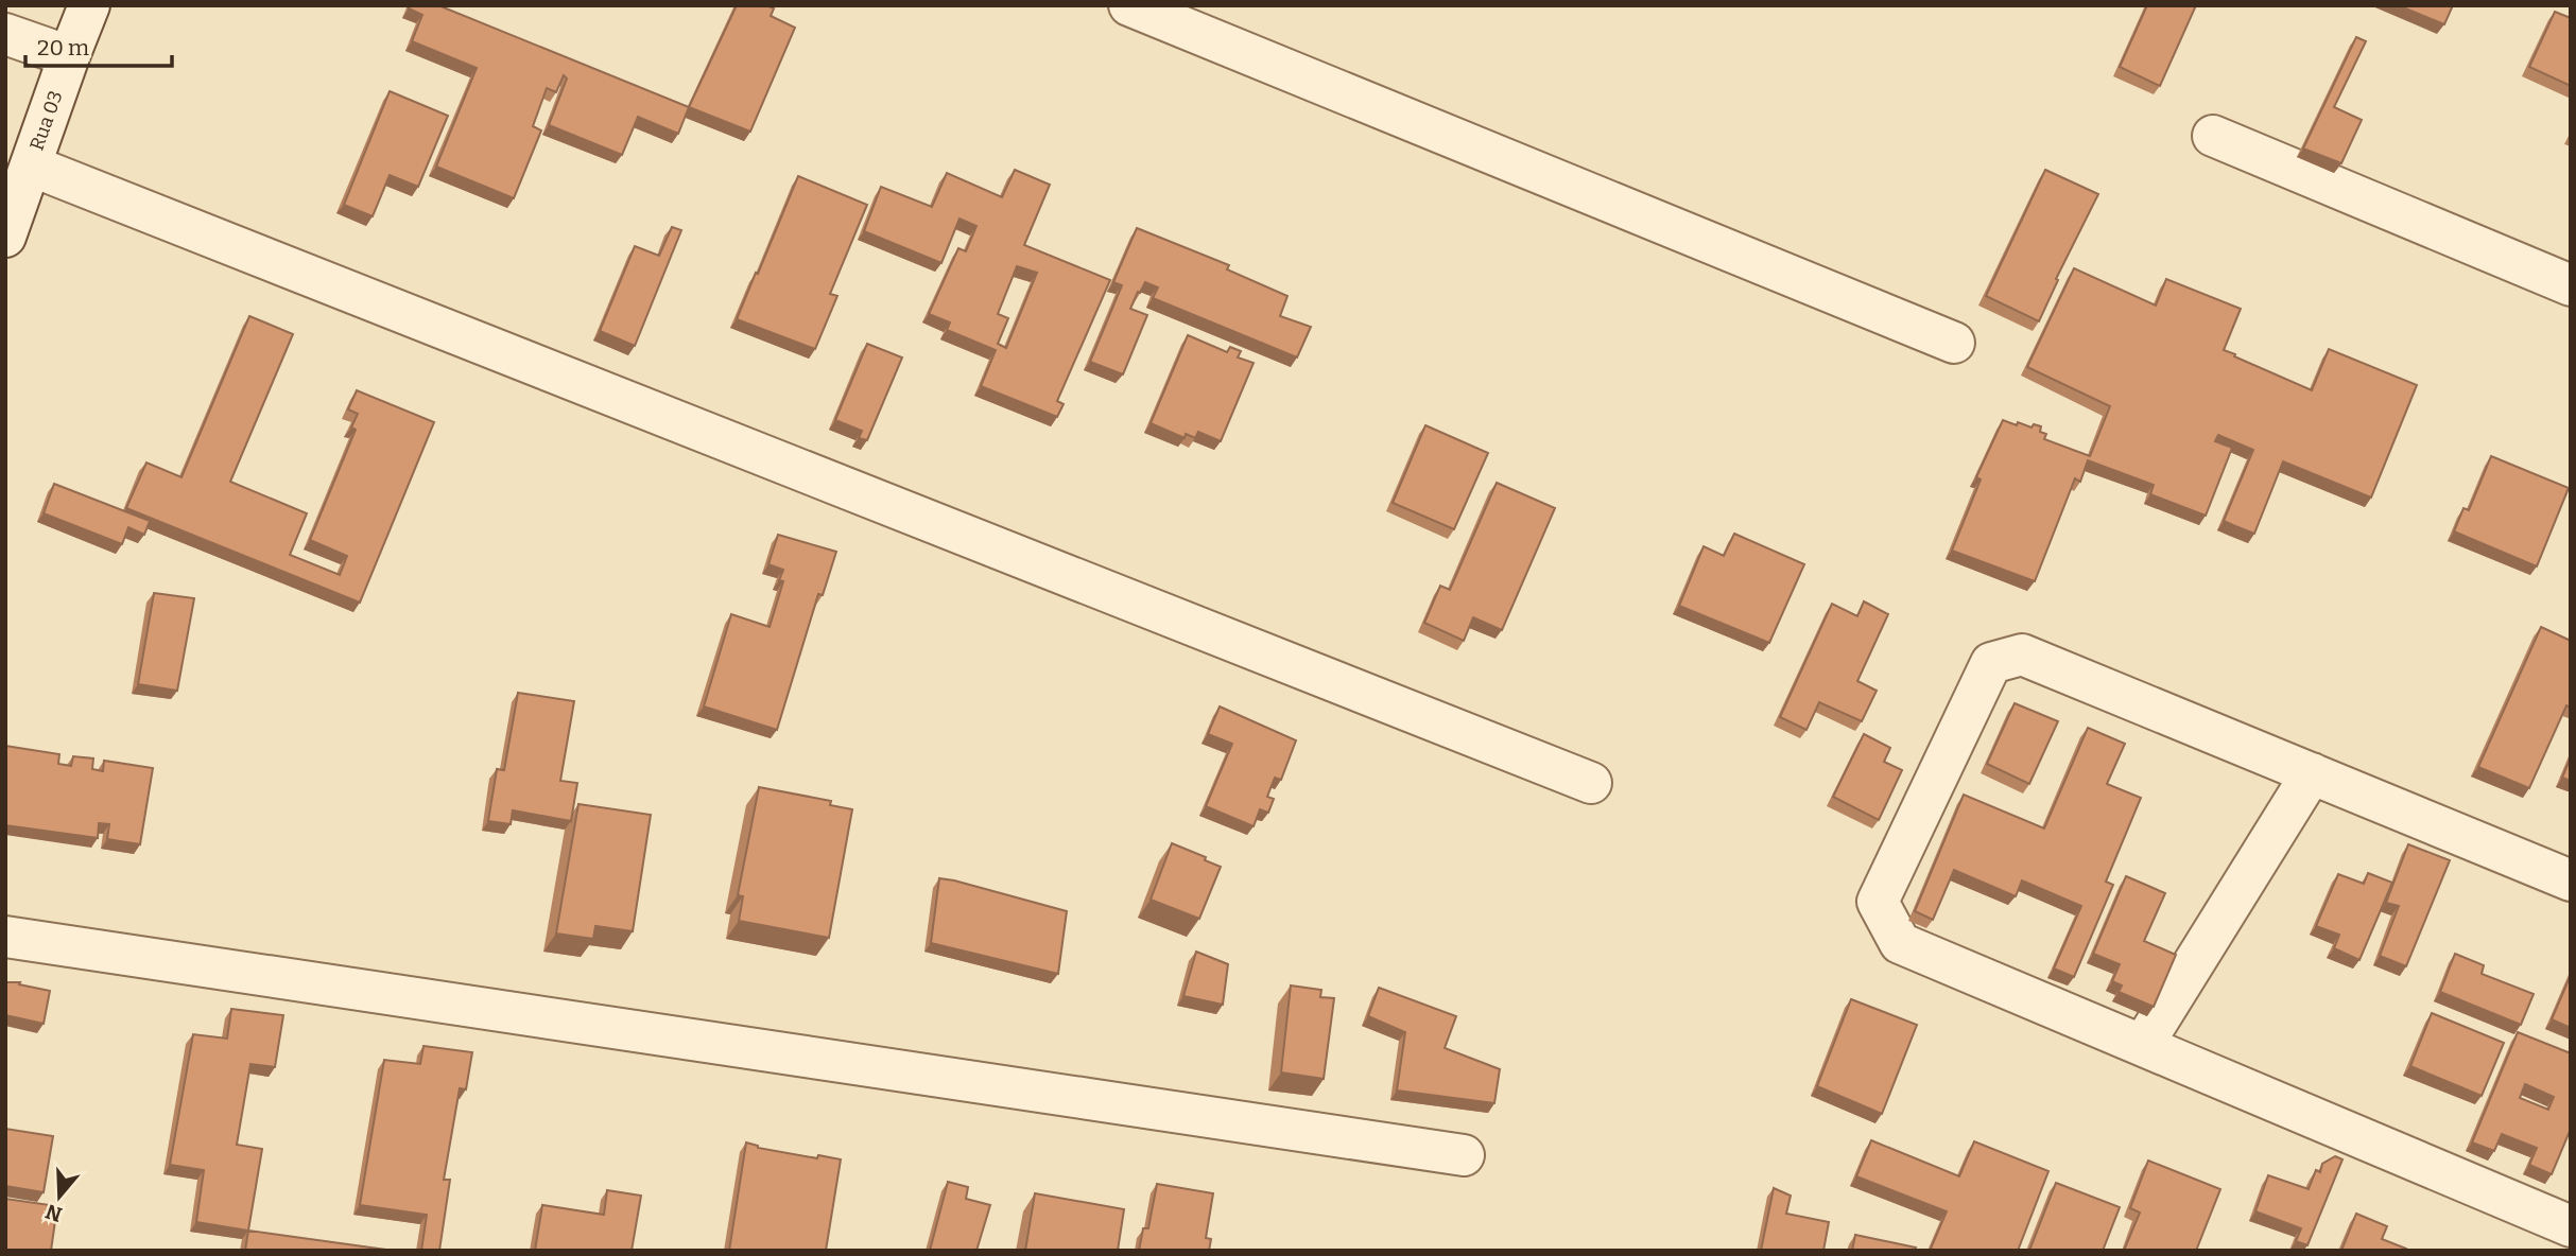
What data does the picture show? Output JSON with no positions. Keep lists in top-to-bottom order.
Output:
{
  "streets": {
    "street": ["Rua 03"]
  },
  "scale_bar": "20 m",
  "north": "bottom"
}
